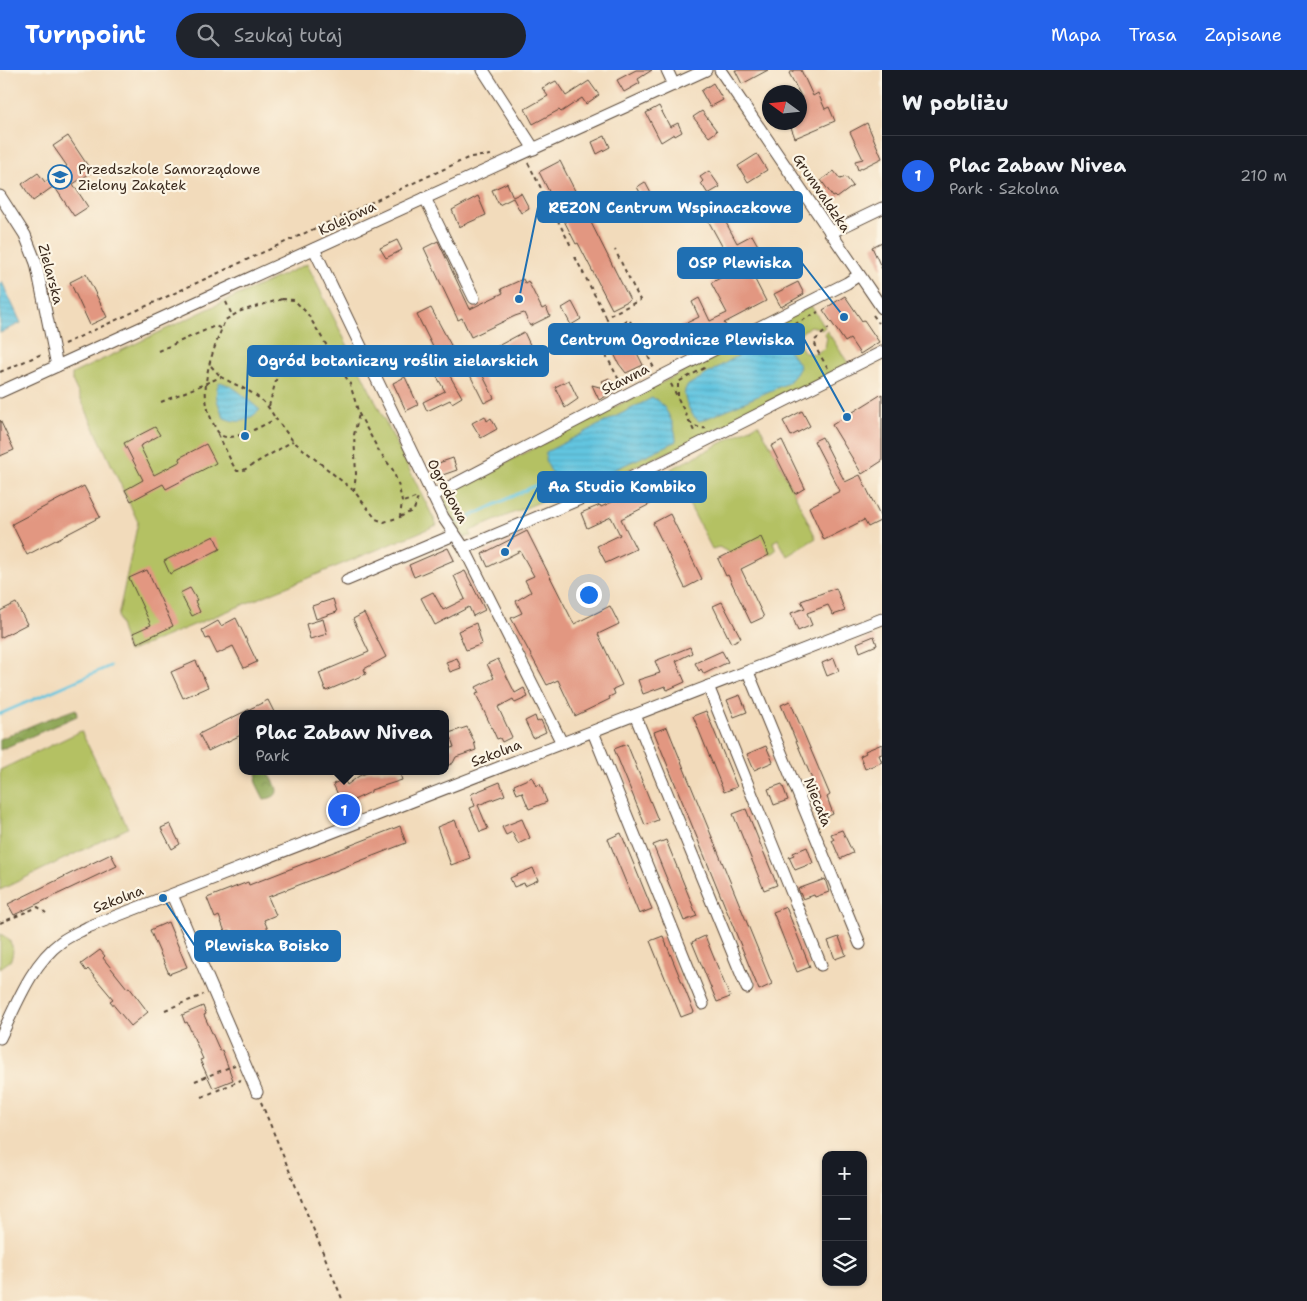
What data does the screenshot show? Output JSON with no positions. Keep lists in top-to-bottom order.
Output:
{
  "streets": {
    "street": [
      "Grunwaldzka",
      "Kolejowa",
      "Zielarska",
      "Stawna",
      "Ogrodowa",
      "Szkolna",
      "Niecała"
    ]
  },
  "crossings": [
    ["Grunwaldzka", "Stawna"],
    ["Kolejowa", "Zielarska"],
    ["Kolejowa", "Ogrodowa"],
    ["Stawna", "Ogrodowa"],
    ["Ogrodowa", "Szkolna"],
    ["Szkolna", "Niecała"]
  ],
  "places": {
    "school or university": ["Przedszkole Samorządowe Zielony Zakątek"],
    "other": [
      "REZON Centrum Wspinaczkowe",
      "OSP Plewiska",
      "Centrum Ogrodnicze Plewiska",
      "Ogród botaniczny roślin zielarskich",
      "Aa Studio Kombiko",
      "Plewiska Boisko"
    ]
  },
  "north": "left",
  "page": {
    "header": "Turnpoint",
    "search": "Szukaj tutaj",
    "nav": ["Mapa", "Trasa", "Zapisane"],
    "heading": "W pobliżu",
    "list": [
      {
        "mark": "1",
        "name": "Plac Zabaw Nivea",
        "note": "Park · Szkolna",
        "value": "210 m"
      }
    ],
    "popup": ["Plac Zabaw Nivea", "Park"],
    "pins": "1",
    "map_buttons": ["+", "−"]
  }
}
